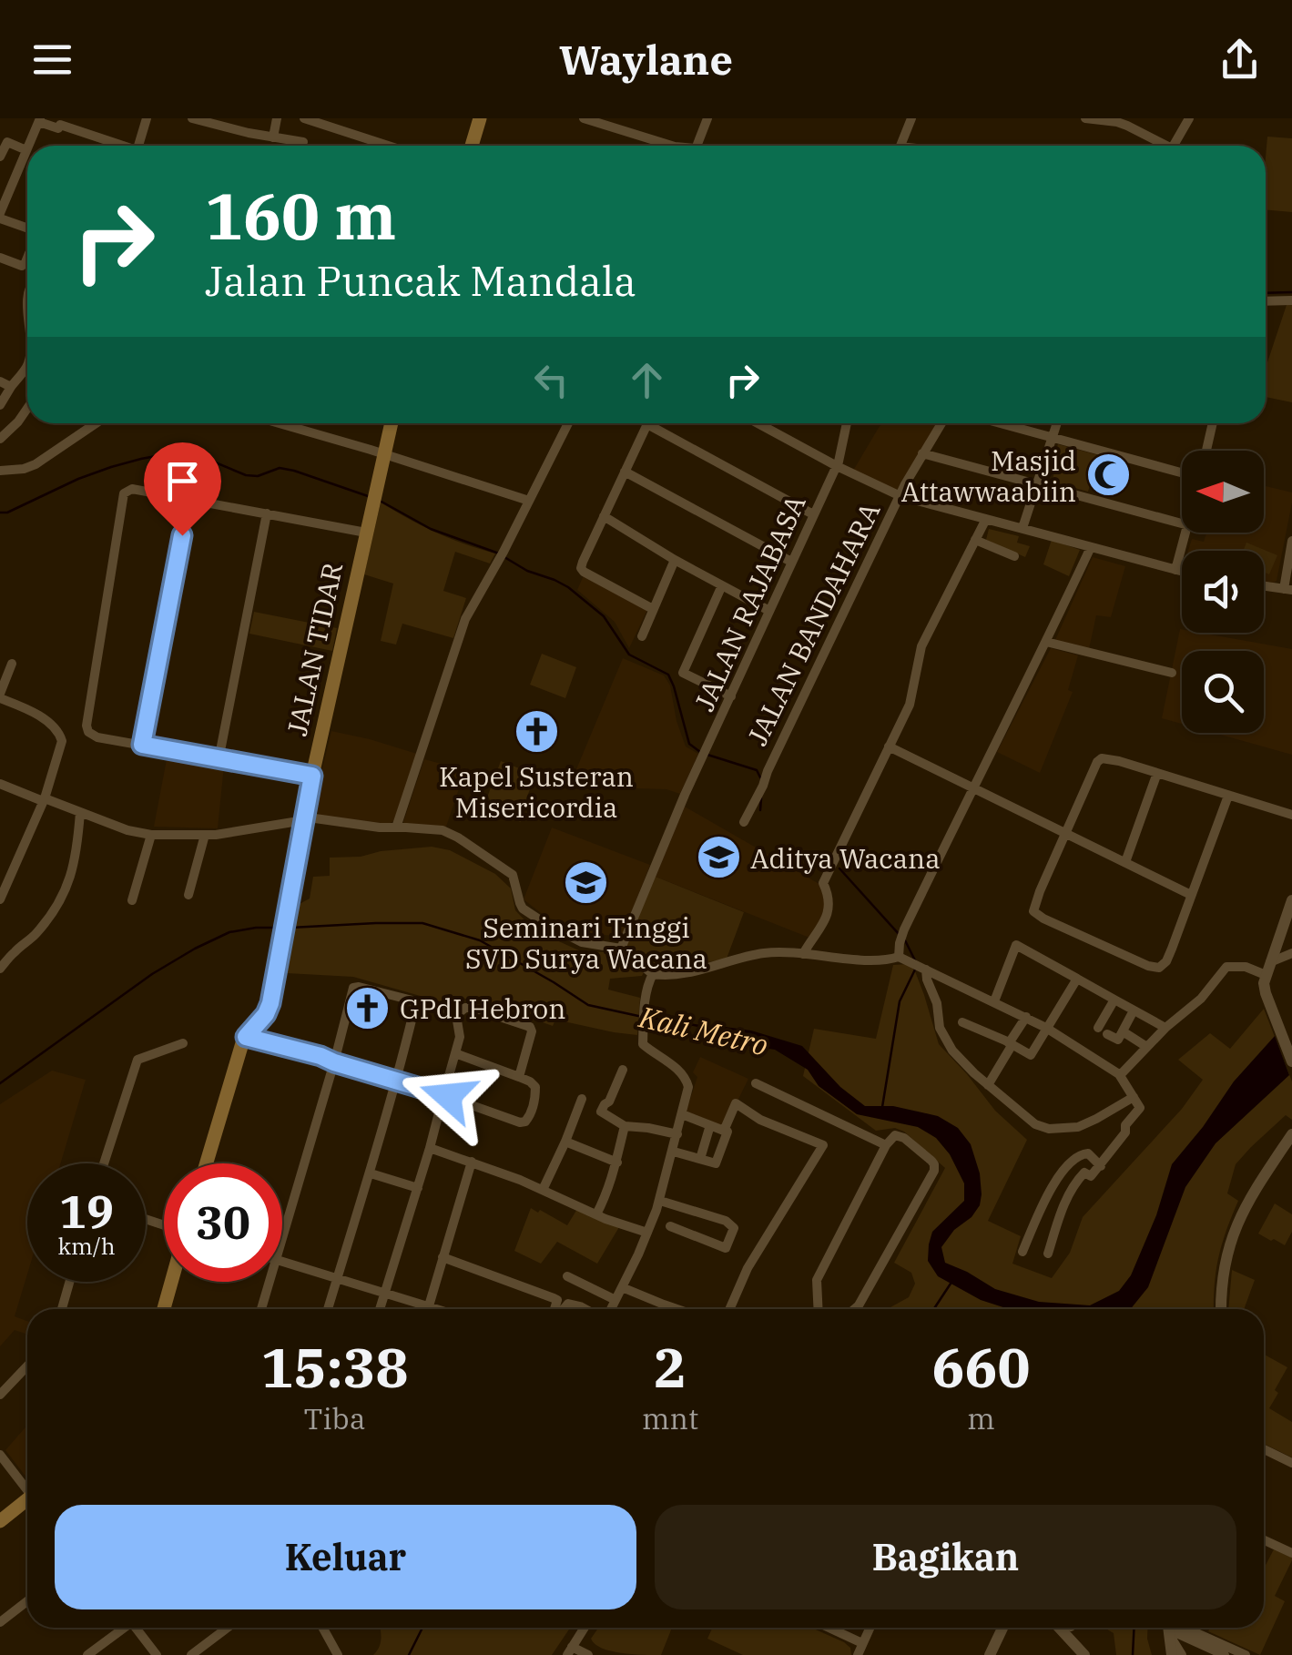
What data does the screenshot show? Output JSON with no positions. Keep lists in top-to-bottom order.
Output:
{
  "streets": {
    "main road": ["JALAN TIDAR"],
    "street": ["JALAN RAJABASA", "JALAN BANDAHARA"]
  },
  "water": ["Kali Metro"],
  "places": {
    "mosque": ["Masjid Attawwaabiin"],
    "church": ["Kapel Susteran Misericordia", "GPdI Hebron"],
    "school or university": ["Aditya Wacana", "Seminari Tinggi SVD Surya Wacana"]
  },
  "north": "left",
  "page": {
    "header": "Waylane",
    "turn": ["160 m", "Jalan Puncak Mandala"],
    "speed": "19 km/h",
    "limit": "30",
    "eta": [
      "15:38",
      "Tiba",
      "2",
      "mnt",
      "660",
      "m"
    ],
    "buttons": ["Keluar", "Bagikan"]
  }
}
